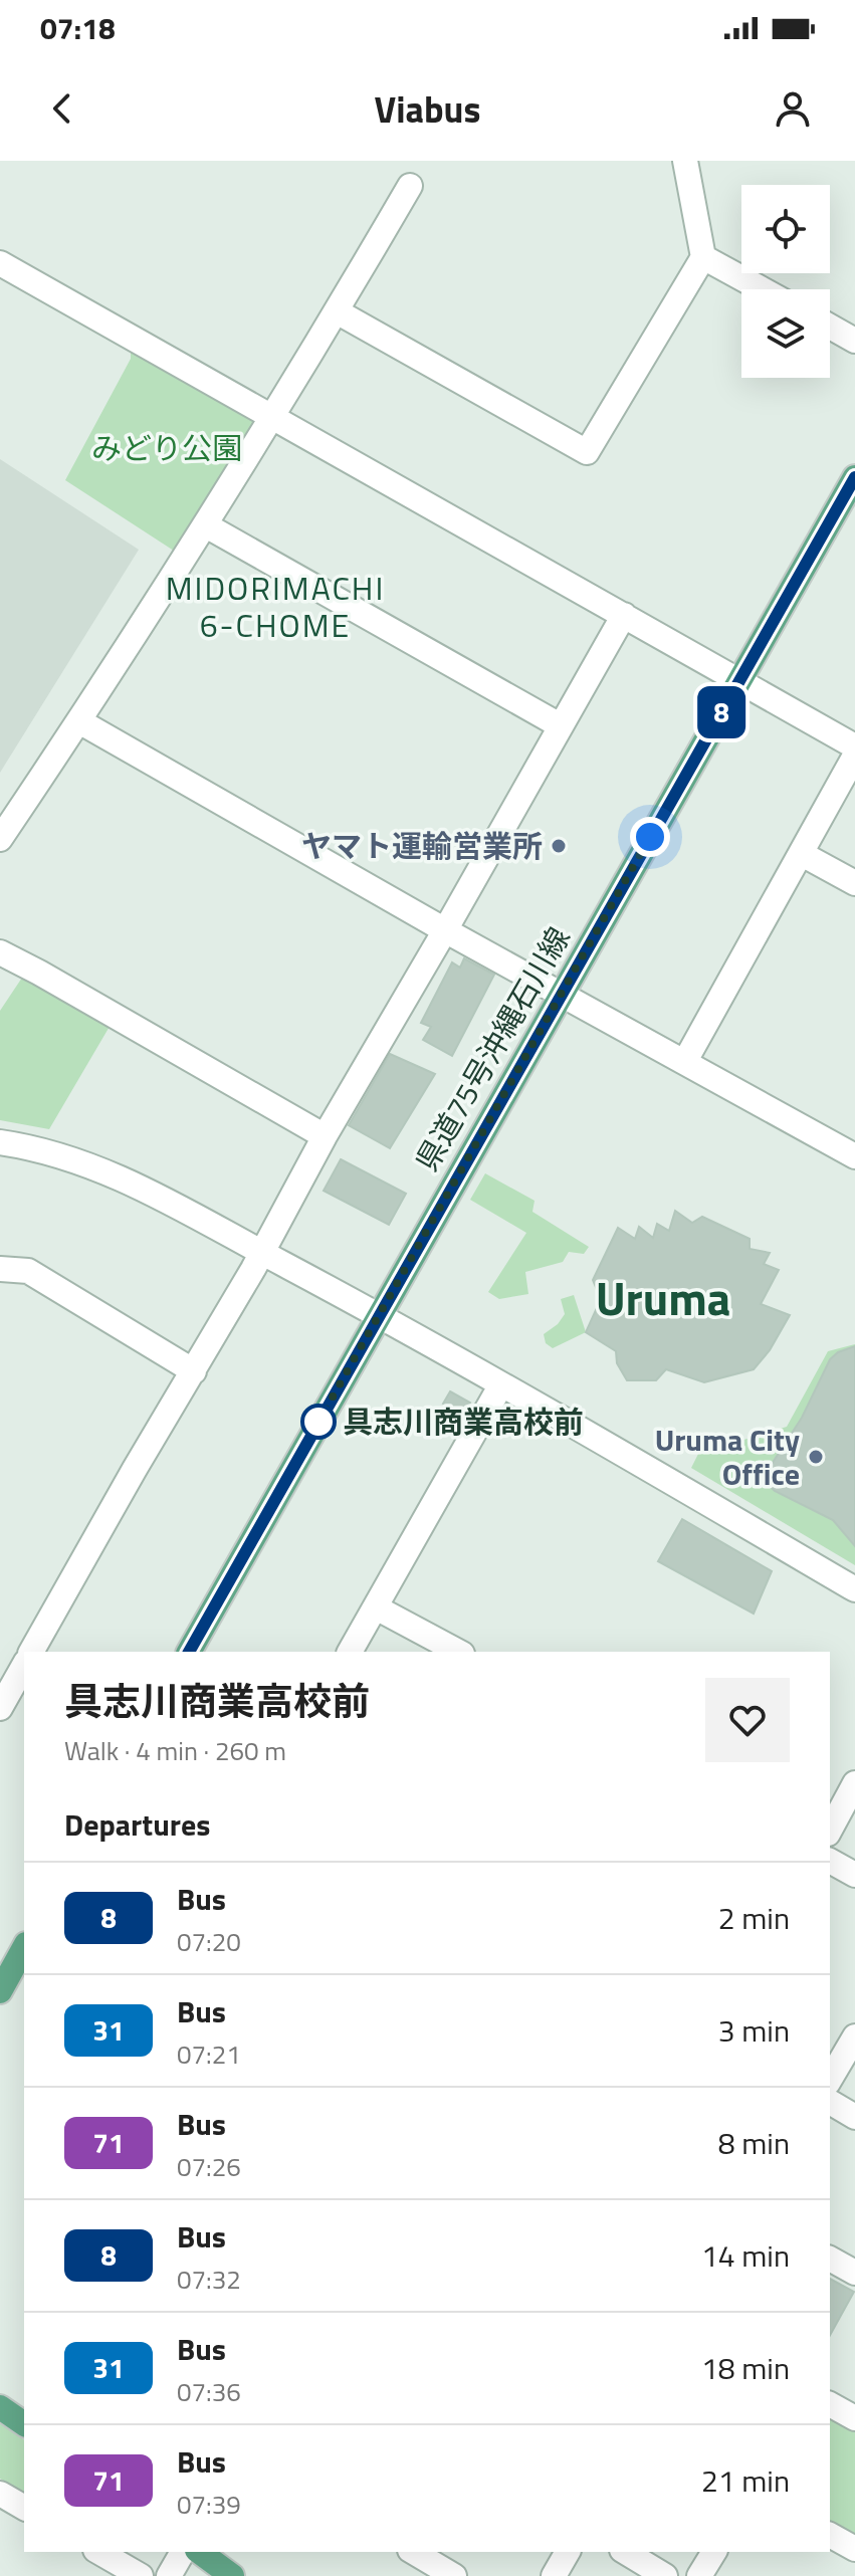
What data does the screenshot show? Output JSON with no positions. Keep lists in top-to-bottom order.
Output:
{
  "streets": {
    "main road": ["県道75号沖縄石川線"]
  },
  "districts": ["MIDORIMACHI 6-CHOME", "Uruma"],
  "parks": ["みどり公園"],
  "places": ["ヤマト運輸営業所", "具志川商業高校前", "Uruma City Office"],
  "lines": ["bus line 8"],
  "page": {
    "status": "07:18",
    "header": "Viabus",
    "on_map": "8",
    "heading": [
      ["具志川商業高校前", "Walk · 4 min · 260 m"],
      "Departures"
    ],
    "list": [
      {
        "mark": "8",
        "name": "Bus",
        "note": "07:20",
        "value": "2 min"
      },
      {
        "mark": "31",
        "name": "Bus",
        "note": "07:21",
        "value": "3 min"
      },
      {
        "mark": "71",
        "name": "Bus",
        "note": "07:26",
        "value": "8 min"
      },
      {
        "mark": "8",
        "name": "Bus",
        "note": "07:32",
        "value": "14 min"
      },
      {
        "mark": "31",
        "name": "Bus",
        "note": "07:36",
        "value": "18 min"
      },
      {
        "mark": "71",
        "name": "Bus",
        "note": "07:39",
        "value": "21 min"
      }
    ]
  }
}
